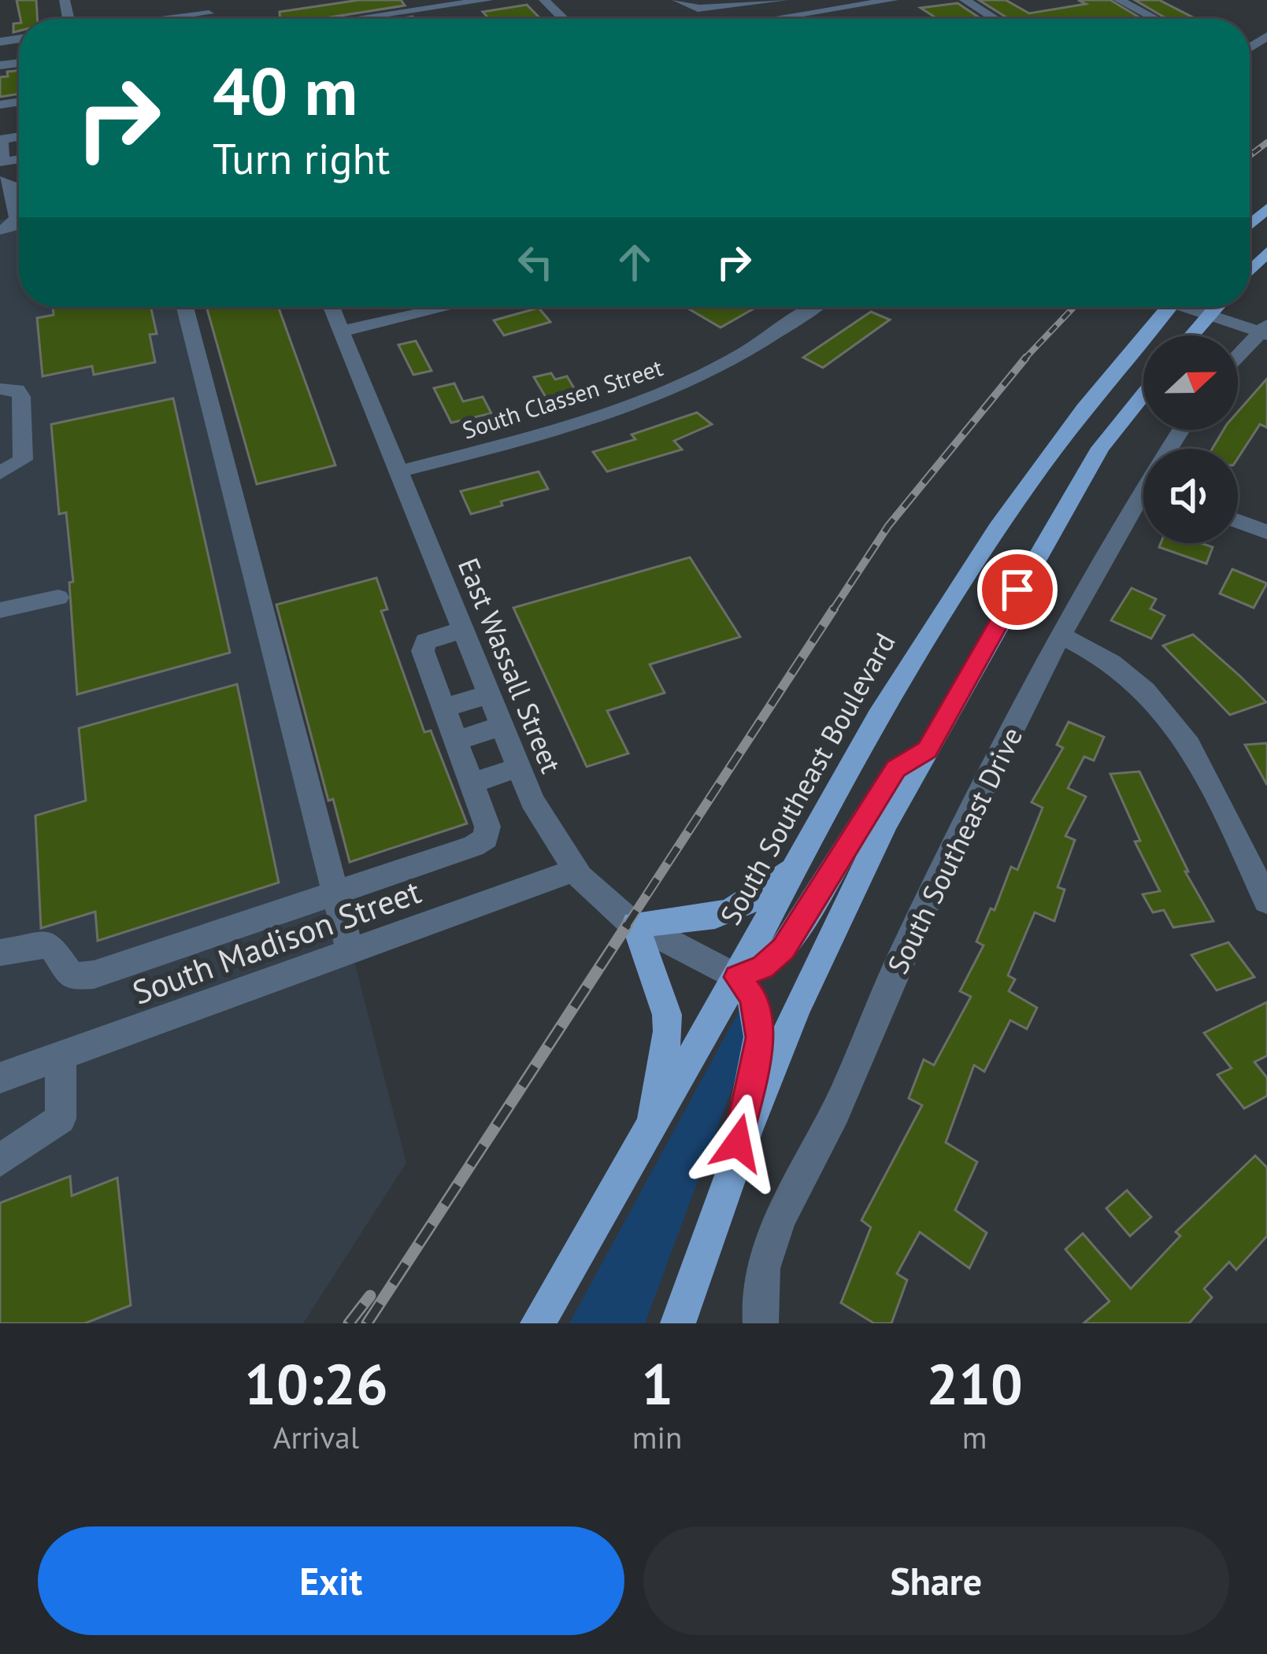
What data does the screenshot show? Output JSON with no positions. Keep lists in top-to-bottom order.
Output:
{
  "streets": {
    "main road": ["South Southeast Boulevard"],
    "street": [
      "South Classen Street",
      "East Wassall Street",
      "South Southeast Drive",
      "South Madison Street"
    ]
  },
  "crossings": [
    ["South Classen Street", "East Wassall Street"],
    ["East Wassall Street", "South Southeast Boulevard"],
    ["East Wassall Street", "South Madison Street"]
  ],
  "north": "right",
  "page": {
    "turn": ["40 m", "Turn right"],
    "eta": [
      "10:26",
      "Arrival",
      "1",
      "min",
      "210",
      "m"
    ],
    "buttons": ["Exit", "Share"]
  }
}
